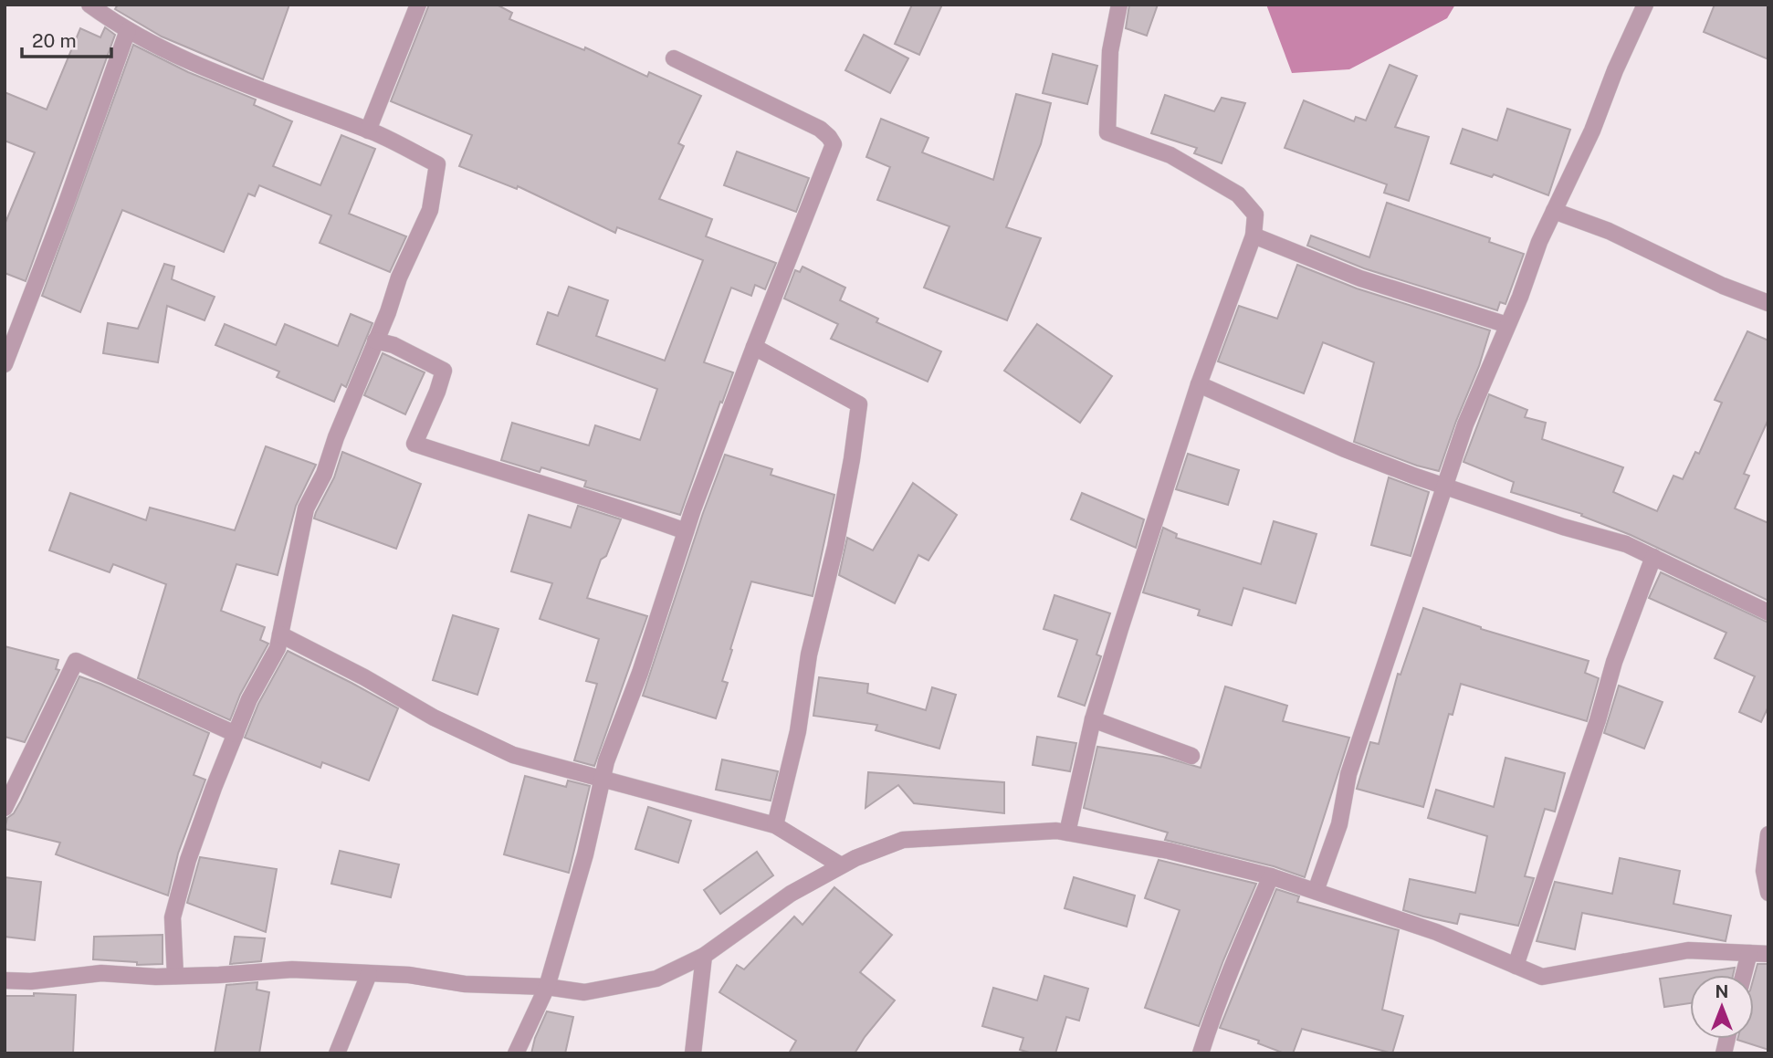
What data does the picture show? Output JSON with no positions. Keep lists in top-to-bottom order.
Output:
{
  "scale_bar": "20 m",
  "north": "top"
}
